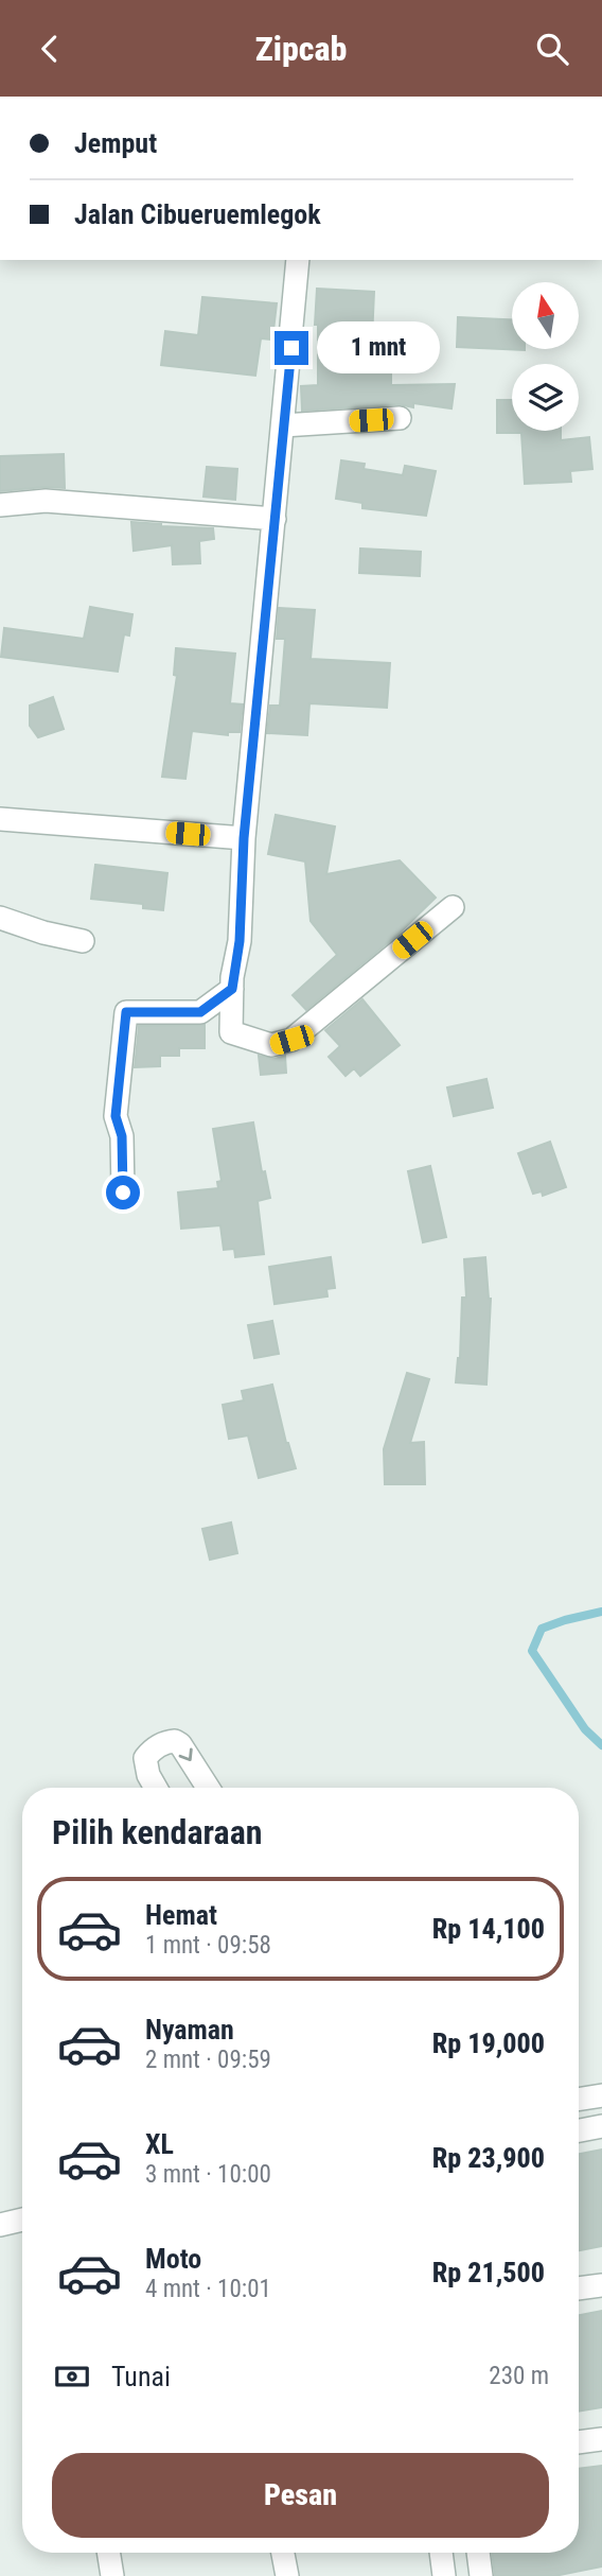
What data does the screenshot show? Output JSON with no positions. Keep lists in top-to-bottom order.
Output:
{
  "north": "top",
  "page": {
    "header": "Zipcab",
    "banner": ["Jemput", "Jalan Cibueruemlegok"],
    "bubble": "1 mnt",
    "heading": "Pilih kendaraan",
    "list": [
      {
        "name": "Hemat",
        "note": "1 mnt · 09:58",
        "value": "Rp 14,100"
      },
      {
        "name": "Nyaman",
        "note": "2 mnt · 09:59",
        "value": "Rp 19,000"
      },
      {
        "name": "XL",
        "note": "3 mnt · 10:00",
        "value": "Rp 23,900"
      },
      {
        "name": "Moto",
        "note": "4 mnt · 10:01",
        "value": "Rp 21,500"
      }
    ],
    "pay": ["Tunai", "230 m"],
    "buttons": "Pesan"
  }
}
